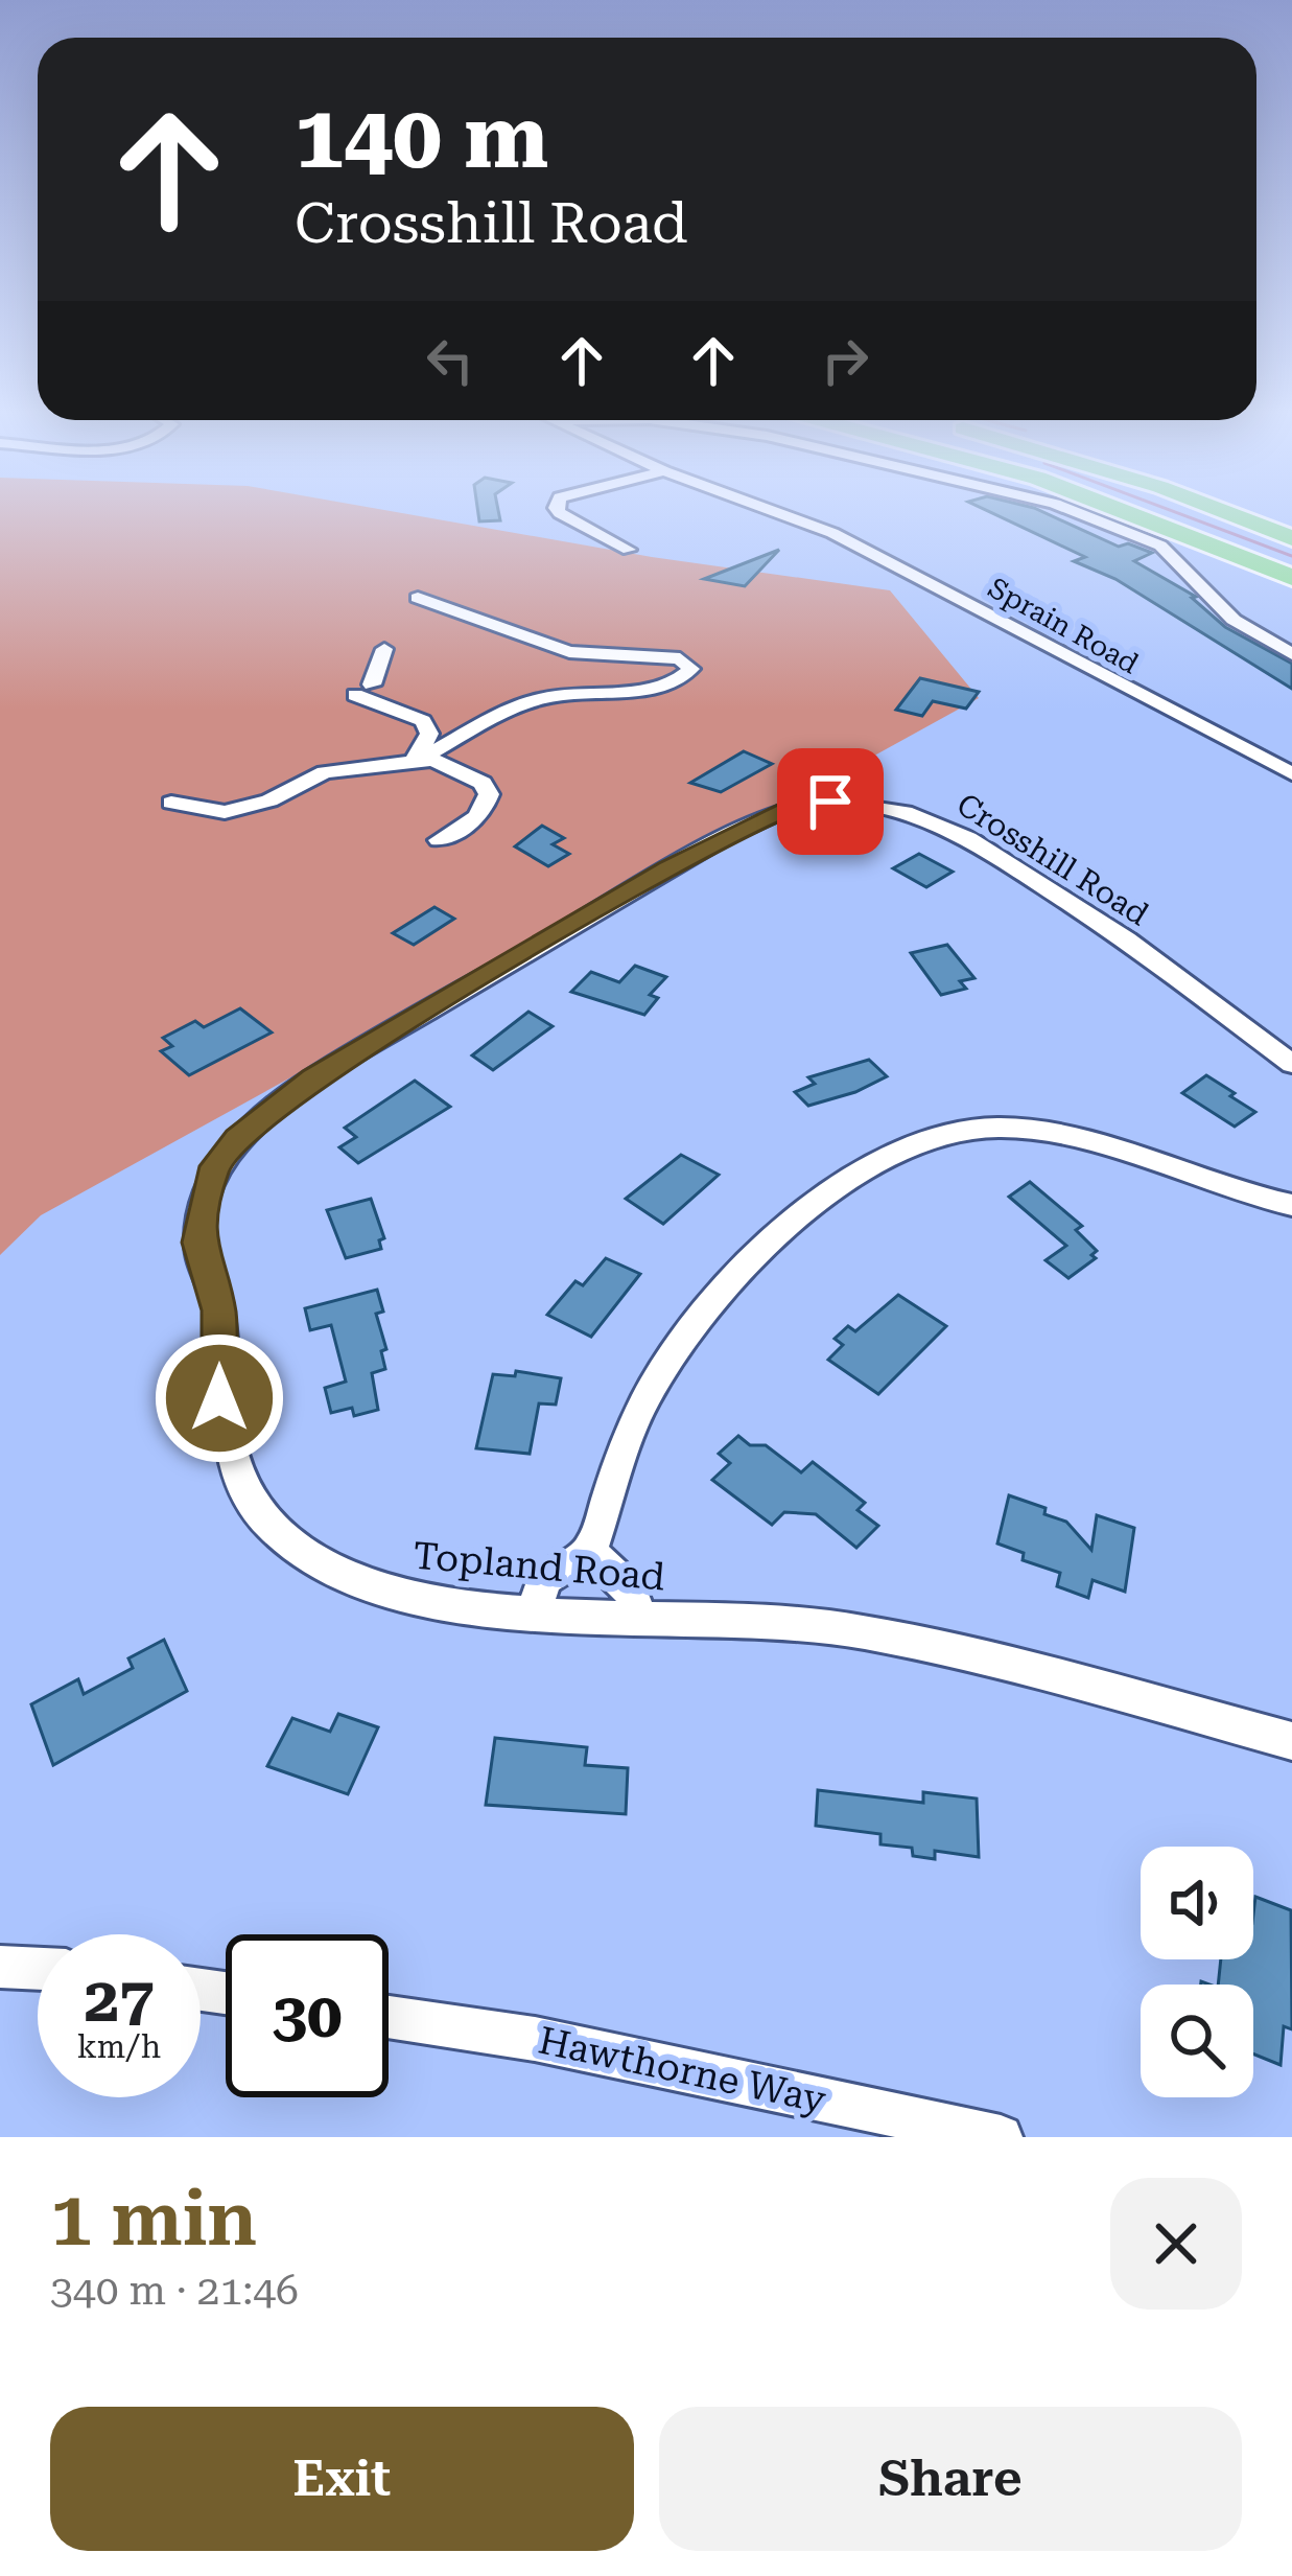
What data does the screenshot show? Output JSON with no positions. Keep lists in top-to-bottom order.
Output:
{
  "streets": {
    "street": [
      "Sprain Road",
      "Crosshill Road",
      "Topland Road",
      "Hawthorne Way"
    ]
  },
  "crossings": [
    ["Crosshill Road", "Topland Road"]
  ],
  "page": {
    "turn": ["140 m", "Crosshill Road"],
    "speed": "27 km/h",
    "limit": "30",
    "heading": ["1 min", "340 m · 21:46"],
    "buttons": ["Exit", "Share"]
  }
}
